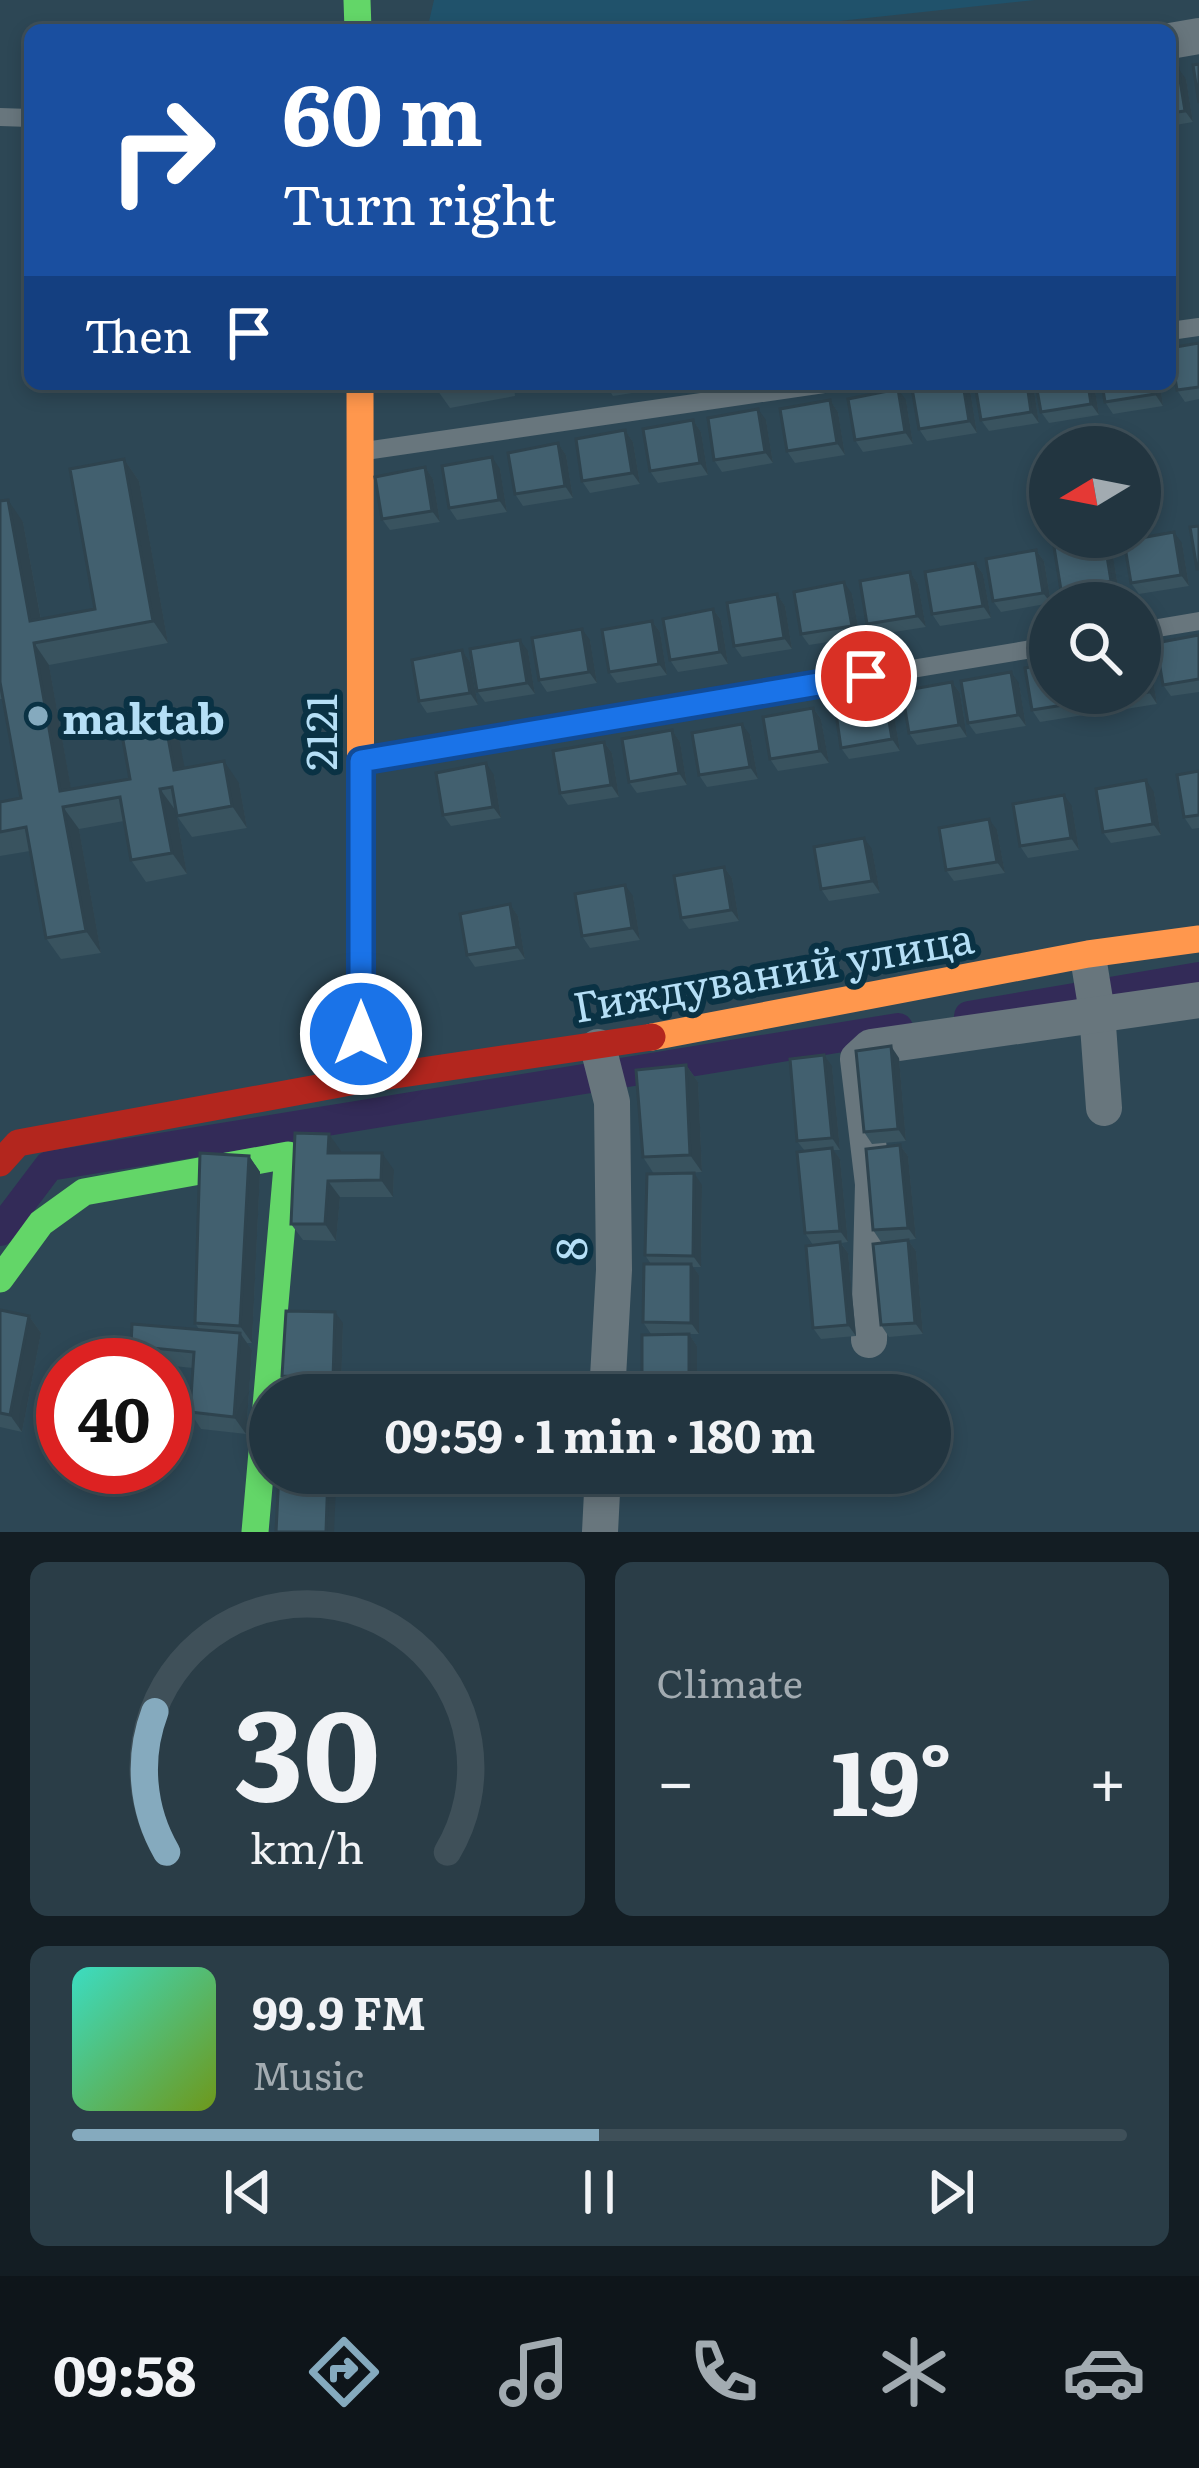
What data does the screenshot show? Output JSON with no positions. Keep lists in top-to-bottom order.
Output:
{
  "streets": {
    "street": ["2121", "Гиждуваний улица", "8"]
  },
  "crossings": [
    ["2121", "Гиждуваний улица"],
    ["Гиждуваний улица", "8"]
  ],
  "places": ["maktab"],
  "north": "left",
  "page": {
    "turn": ["60 m", "Turn right"],
    "then": "Then",
    "limit": "40",
    "trip": "09:59 · 1 min · 180 m",
    "tile": "Climate",
    "heat": ["−", "19°", "+"],
    "song": ["99.9 FM", "Music"],
    "tabs": "09:58",
    "gauge": ["30", "km/h"]
  }
}
